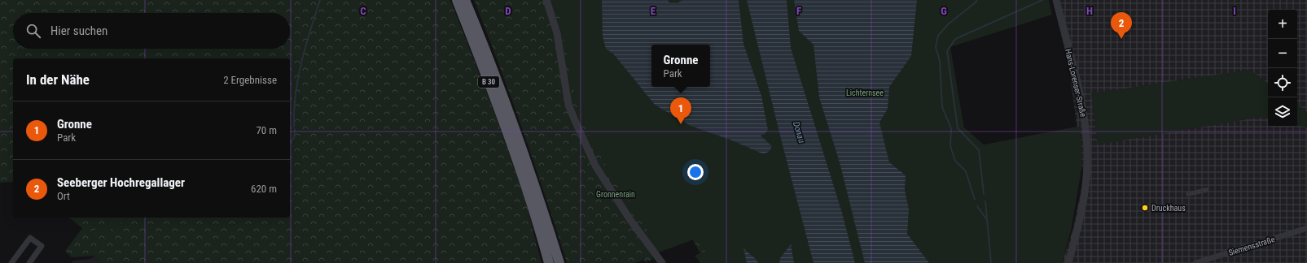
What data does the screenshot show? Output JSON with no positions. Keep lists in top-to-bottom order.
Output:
{
  "streets": {
    "highway": ["B 30"],
    "street": ["Hans-Lorenser-Straße", "Siemensstraße"]
  },
  "water": ["Donau"],
  "parks": ["Lichternsee", "Gronnenrain"],
  "places": ["Druckhaus"],
  "page": {
    "map_buttons": ["+", "−"],
    "pins": ["2", "1"],
    "search": "Hier suchen",
    "popup": ["Gronne", "Park"],
    "heading": ["In der Nähe", "2 Ergebnisse"],
    "list": [
      {
        "mark": "1",
        "name": "Gronne",
        "note": "Park",
        "value": "70 m"
      },
      {
        "mark": "2",
        "name": "Seeberger Hochregallager",
        "note": "Ort",
        "value": "620 m"
      }
    ]
  },
  "grid": {
    "columns": [
      "C",
      "D",
      "E",
      "F",
      "G",
      "H",
      "I"
    ]
  }
}
